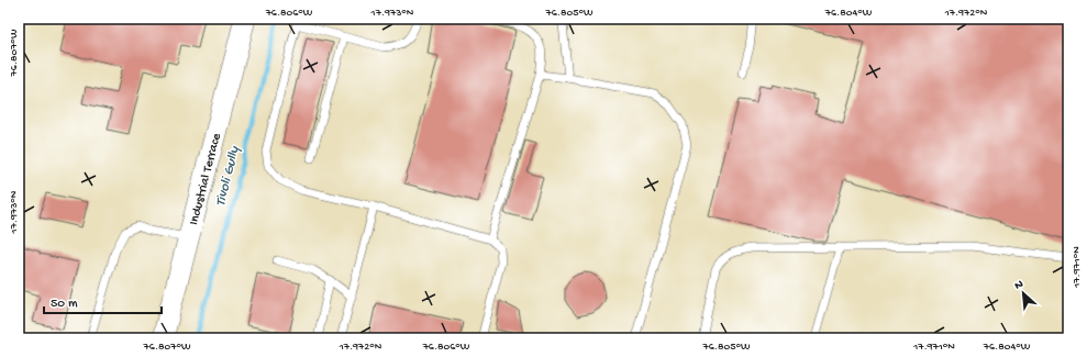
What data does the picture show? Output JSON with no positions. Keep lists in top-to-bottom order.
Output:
{
  "streets": {
    "street": ["Industrial Terrace"]
  },
  "water": ["Tivoli Gully"],
  "scale_bar": "50 m",
  "north": "top left",
  "coordinates": [
    "76.806°W",
    "17.973°N",
    "76.805°W",
    "76.804°W",
    "17.972°N",
    "76.807°W",
    "17.971°N"
  ]
}
